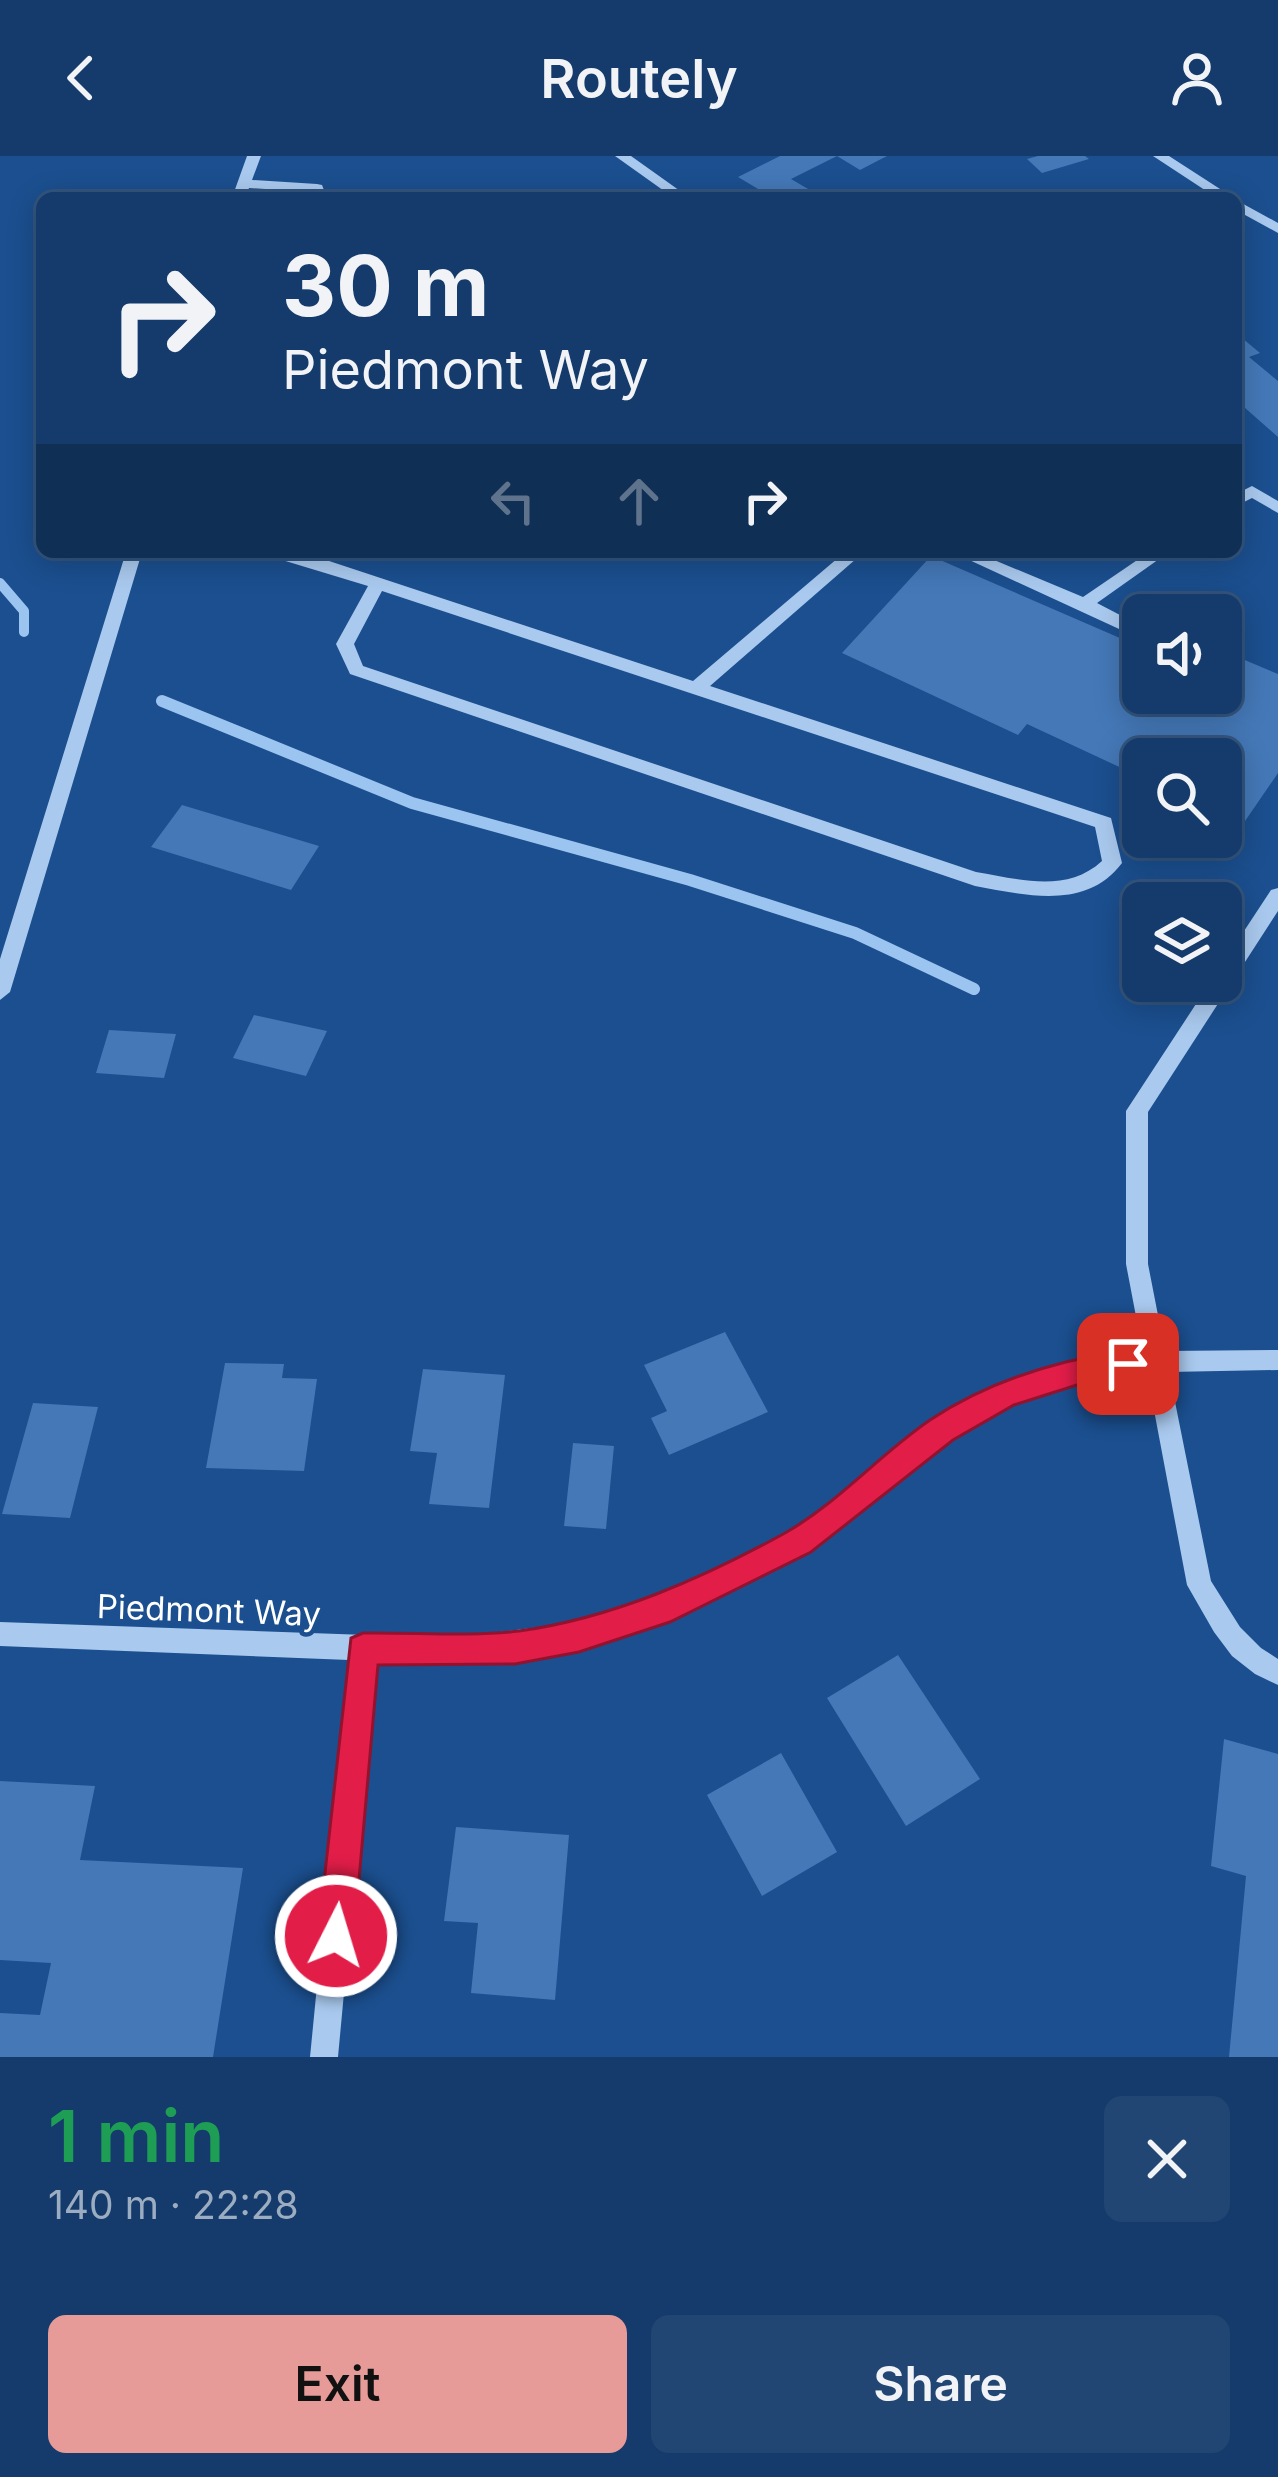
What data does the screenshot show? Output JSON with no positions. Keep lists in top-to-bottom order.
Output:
{
  "streets": {
    "street": ["Piedmont Way"]
  },
  "page": {
    "header": "Routely",
    "turn": ["30 m", "Piedmont Way"],
    "heading": ["1 min", "140 m · 22:28"],
    "buttons": ["Exit", "Share"]
  }
}
